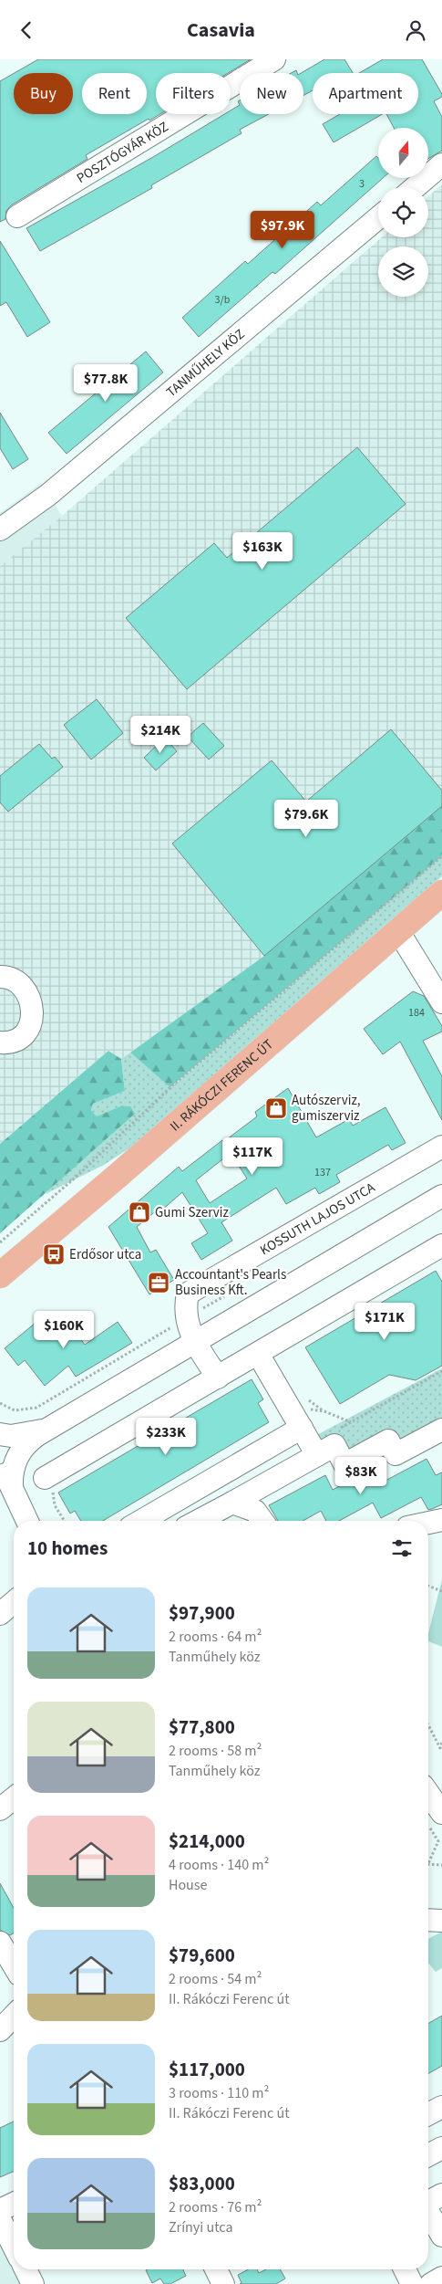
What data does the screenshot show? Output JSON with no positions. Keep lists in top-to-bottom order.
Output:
{
  "streets": {
    "main road": ["II. RÁKÓCZI FERENC ÚT"],
    "street": ["POSZTÓGYÁR KÖZ", "TANMŰHELY KÖZ", "KOSSUTH LAJOS UTCA"]
  },
  "places": {
    "shop": ["Autószerviz, gumiszerviz", "Gumi Szerviz"],
    "bus stop": ["Erdősor utca"],
    "office": ["Accountant's Pearls Business Kft."]
  },
  "house_numbers": [
    "3",
    "3/b",
    "184",
    "137"
  ],
  "north": "top",
  "page": {
    "header": "Casavia",
    "chip": [
      "Buy",
      "Rent",
      "Filters",
      "New",
      "Apartment"
    ],
    "price": [
      "$97.9K",
      "$77.8K",
      "$163K",
      "$214K",
      "$79.6K",
      "$117K",
      "$171K",
      "$160K",
      "$233K",
      "$83K"
    ],
    "heading": "10 homes",
    "list": [
      {
        "name": "$97,900",
        "note": "2 rooms · 64 m² · Tanműhely köz"
      },
      {
        "name": "$77,800",
        "note": "2 rooms · 58 m² · Tanműhely köz"
      },
      {
        "name": "$214,000",
        "note": "4 rooms · 140 m² · House"
      },
      {
        "name": "$79,600",
        "note": "2 rooms · 54 m² · II. Rákóczi Ferenc út"
      },
      {
        "name": "$117,000",
        "note": "3 rooms · 110 m² · II. Rákóczi Ferenc út"
      },
      {
        "name": "$83,000",
        "note": "2 rooms · 76 m² · Zrínyi utca"
      }
    ]
  }
}
